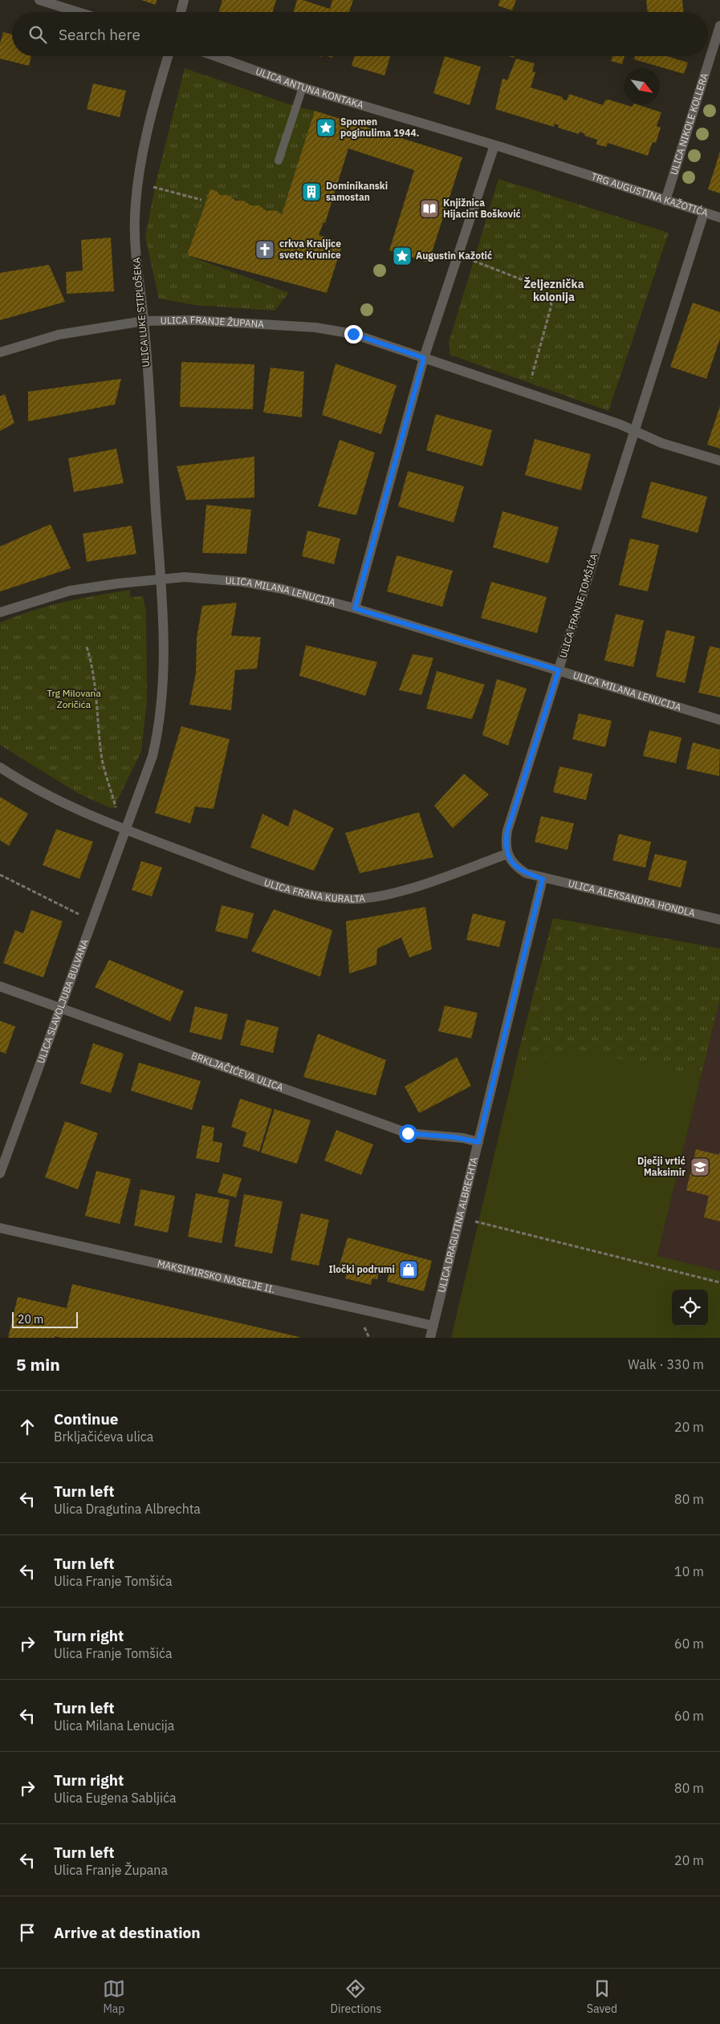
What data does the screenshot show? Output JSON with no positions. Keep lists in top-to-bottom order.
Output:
{
  "streets": {
    "street": [
      "ULICA ANTUNA KONTAKA",
      "ULICA NIKOLE KOLLERA",
      "TRG AUGUSTINA KAŽOTIĆA",
      "ULICA LUKE STIPLOŠEKA",
      "ULICA FRANJE ŽUPANA",
      "ULICA MILANA LENUCIJA",
      "ULICA FRANJE TOMŠIĆA",
      "ULICA FRANA KURALTA",
      "ULICA ALEKSANDRA HONDLA",
      "ULICA SLAVOLJUBA BULVANA",
      "BRKLJAČIĆEVA ULICA",
      "ULICA DRAGUTINA ALBRECHTA",
      "MAKSIMIRSKO NASELJE II."
    ]
  },
  "crossings": [
    ["ULICA ANTUNA KONTAKA", "TRG AUGUSTINA KAŽOTIĆA"],
    ["ULICA NIKOLE KOLLERA", "TRG AUGUSTINA KAŽOTIĆA"],
    ["TRG AUGUSTINA KAŽOTIĆA", "ULICA FRANJE TOMŠIĆA"],
    ["ULICA LUKE STIPLOŠEKA", "ULICA FRANJE ŽUPANA"],
    ["ULICA LUKE STIPLOŠEKA", "ULICA MILANA LENUCIJA"],
    ["ULICA MILANA LENUCIJA", "ULICA FRANJE TOMŠIĆA"],
    ["ULICA FRANJE TOMŠIĆA", "ULICA FRANA KURALTA"],
    ["ULICA FRANA KURALTA", "ULICA SLAVOLJUBA BULVANA"],
    ["ULICA ALEKSANDRA HONDLA", "ULICA DRAGUTINA ALBRECHTA"],
    ["ULICA SLAVOLJUBA BULVANA", "BRKLJAČIĆEVA ULICA"],
    ["BRKLJAČIĆEVA ULICA", "ULICA DRAGUTINA ALBRECHTA"],
    ["ULICA DRAGUTINA ALBRECHTA", "MAKSIMIRSKO NASELJE II."]
  ],
  "districts": ["Željeznička kolonija"],
  "parks": ["Trg Milovana Zoričića"],
  "places": {
    "place": ["Spomen poginulima 1944.", "Augustin Kažotić"],
    "building": ["Dominikanski samostan"],
    "library": ["Knjižnica Hijacint Bošković"],
    "church": ["crkva Kraljice svete Krunice"],
    "school or university": ["Dječji vrtić Maksimir"],
    "shop": ["Iločki podrumi"]
  },
  "scale_bar": "20 m",
  "north": "bottom right",
  "page": {
    "search": "Search here",
    "scale": "20 m",
    "heading": ["5 min", "Walk · 330 m"],
    "list": [
      ["Continue", "Brkljačićeva ulica", "20 m"],
      ["Turn left", "Ulica Dragutina Albrechta", "80 m"],
      ["Turn left", "Ulica Franje Tomšića", "10 m"],
      ["Turn right", "Ulica Franje Tomšića", "60 m"],
      ["Turn left", "Ulica Milana Lenucija", "60 m"],
      ["Turn right", "Ulica Eugena Sabljića", "80 m"],
      ["Turn left", "Ulica Franje Župana", "20 m"],
      "Arrive at destination"
    ],
    "nav": ["Map", "Directions", "Saved"]
  }
}
